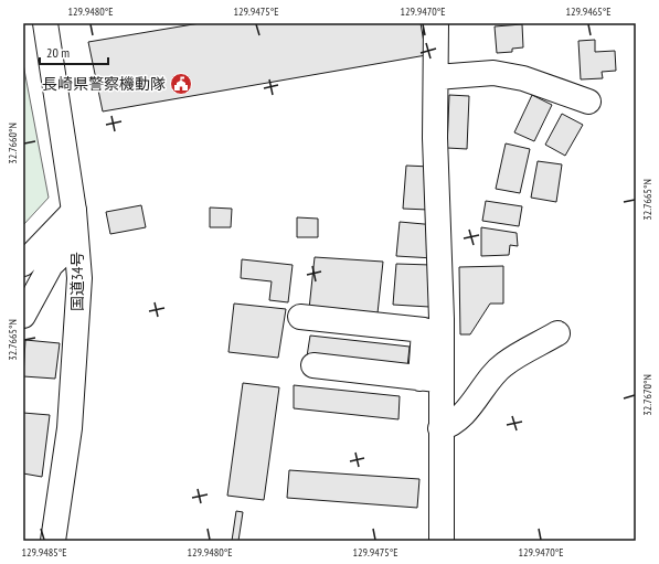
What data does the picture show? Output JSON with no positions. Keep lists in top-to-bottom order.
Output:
{
  "streets": {
    "main road": ["国道34号"]
  },
  "places": {
    "public building": ["長崎県警察機動隊"]
  },
  "scale_bar": "20 m",
  "coordinates": [
    "129.9480°E",
    "129.9475°E",
    "129.9470°E",
    "129.9465°E",
    "32.7660°N",
    "32.7665°N",
    "32.7670°N",
    "129.9485°E"
  ]
}
